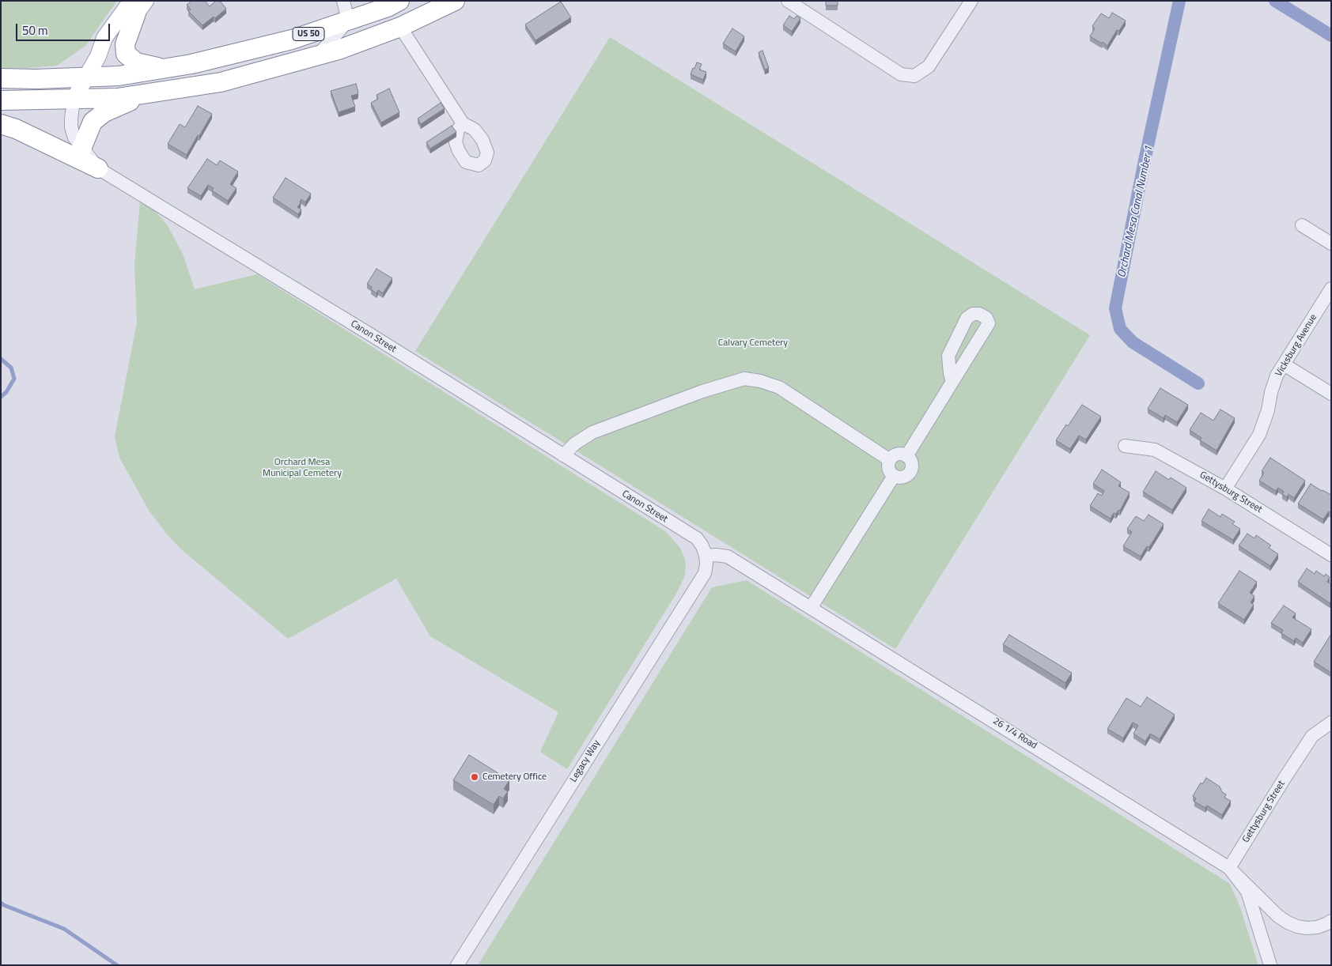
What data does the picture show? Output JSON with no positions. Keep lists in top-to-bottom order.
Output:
{
  "streets": {
    "highway": ["US 50"],
    "street": [
      "Canon Street",
      "Vicksburg Avenue",
      "Gettysburg Street",
      "26 1/4 Road",
      "Legacy Way"
    ]
  },
  "crossings": [
    ["US 50", "Canon Street"],
    ["Canon Street", "26 1/4 Road"],
    ["Canon Street", "Legacy Way"],
    ["Vicksburg Avenue", "Gettysburg Street"],
    ["Gettysburg Street", "26 1/4 Road"],
    ["26 1/4 Road", "Legacy Way"]
  ],
  "water": ["Orchard Mesa Canal Number 1"],
  "parks": ["Calvary Cemetery", "Orchard Mesa Municipal Cemetery"],
  "places": ["Cemetery Office"],
  "scale_bar": "50 m"
}
